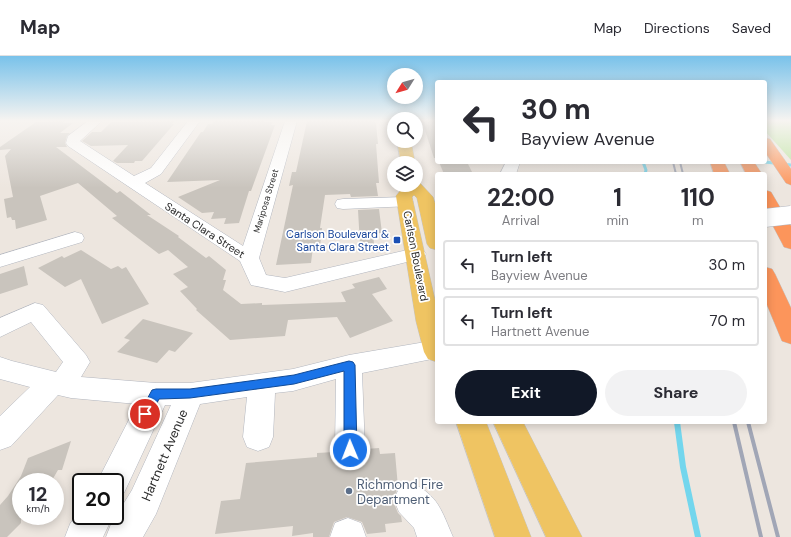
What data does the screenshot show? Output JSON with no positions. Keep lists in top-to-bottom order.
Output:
{
  "streets": {
    "main road": ["Carlson Boulevard"],
    "street": ["Mariposa Street", "Santa Clara Street", "Hartnett Avenue"]
  },
  "crossings": [
    ["Mariposa Street", "Santa Clara Street"],
    ["Santa Clara Street", "Carlson Boulevard"]
  ],
  "places": {
    "transit": ["Carlson Boulevard & Santa Clara Street"],
    "other": ["Richmond Fire Department"]
  },
  "north": "bottom left",
  "page": {
    "header": "Map",
    "nav": ["Map", "Directions", "Saved"],
    "turn": ["30 m", "Bayview Avenue"],
    "eta": [
      "22:00",
      "Arrival",
      "1",
      "min",
      "110",
      "m"
    ],
    "list": [
      {
        "name": "Turn left",
        "note": "Bayview Avenue",
        "value": "30 m"
      },
      {
        "name": "Turn left",
        "note": "Hartnett Avenue",
        "value": "70 m"
      }
    ],
    "buttons": ["Exit", "Share"],
    "speed": "12 km/h",
    "limit": "20"
  }
}
